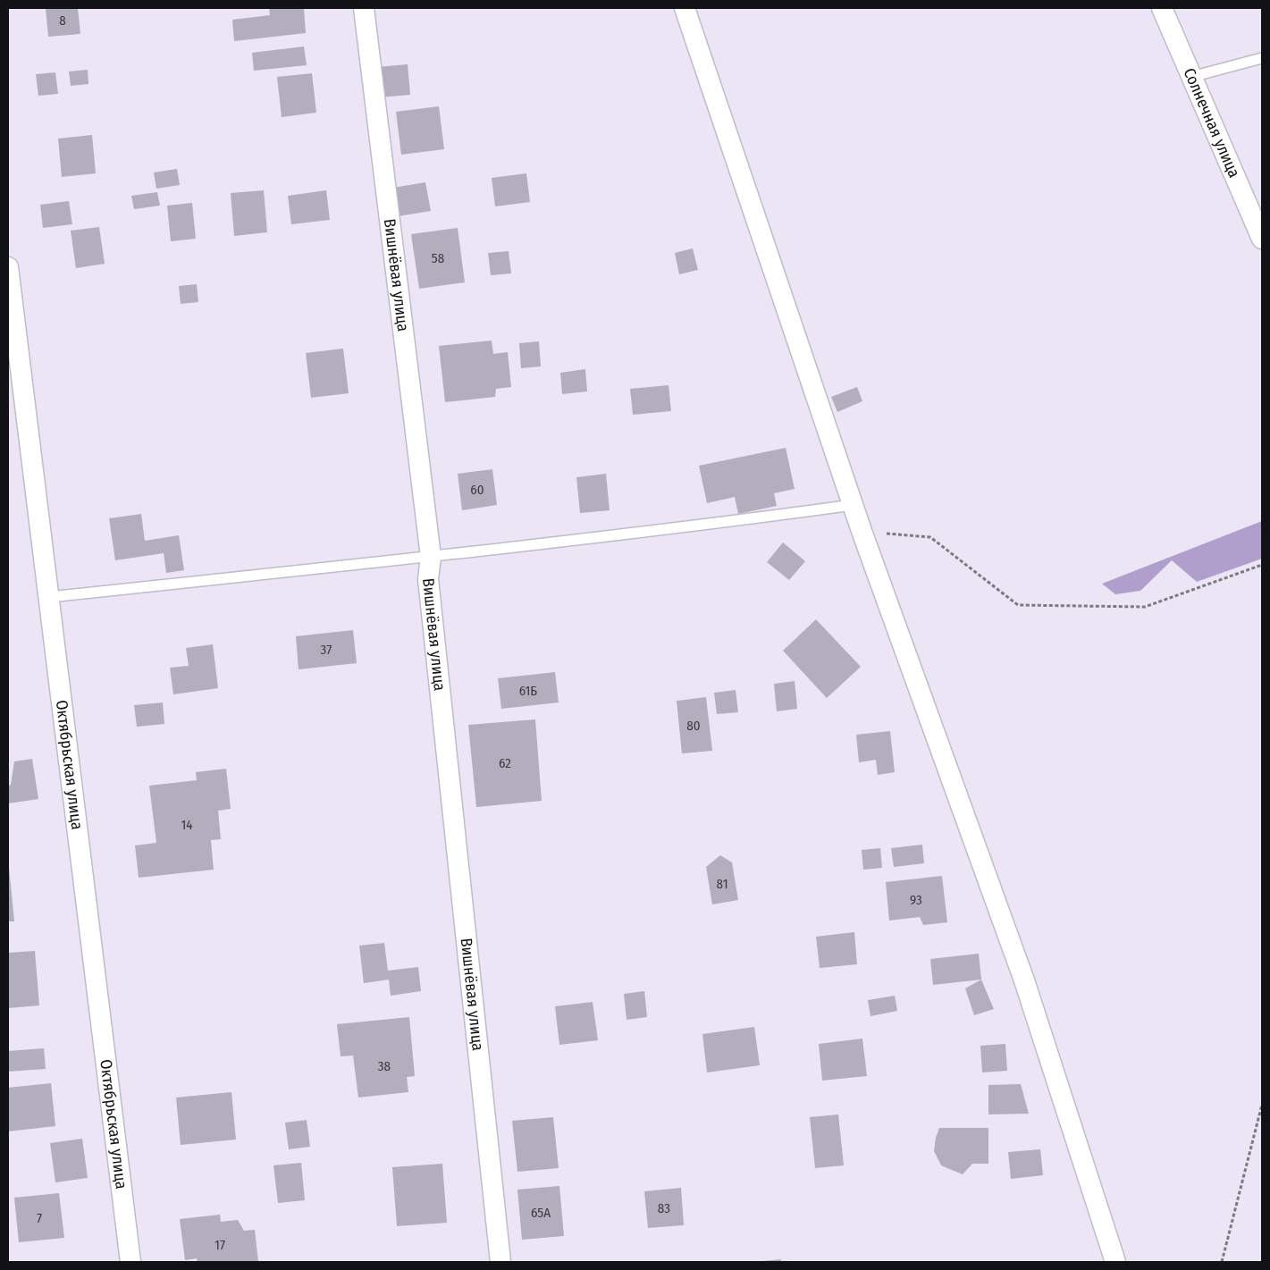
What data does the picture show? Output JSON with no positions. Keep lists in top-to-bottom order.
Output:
{
  "streets": {
    "street": ["Солнечная улица", "Вишнёвая улица", "Октябрьская улица"]
  },
  "house_numbers": [
    "8",
    "58",
    "60",
    "37",
    "61Б",
    "80",
    "62",
    "14",
    "81",
    "93",
    "38",
    "83",
    "65А",
    "7",
    "17"
  ]
}
